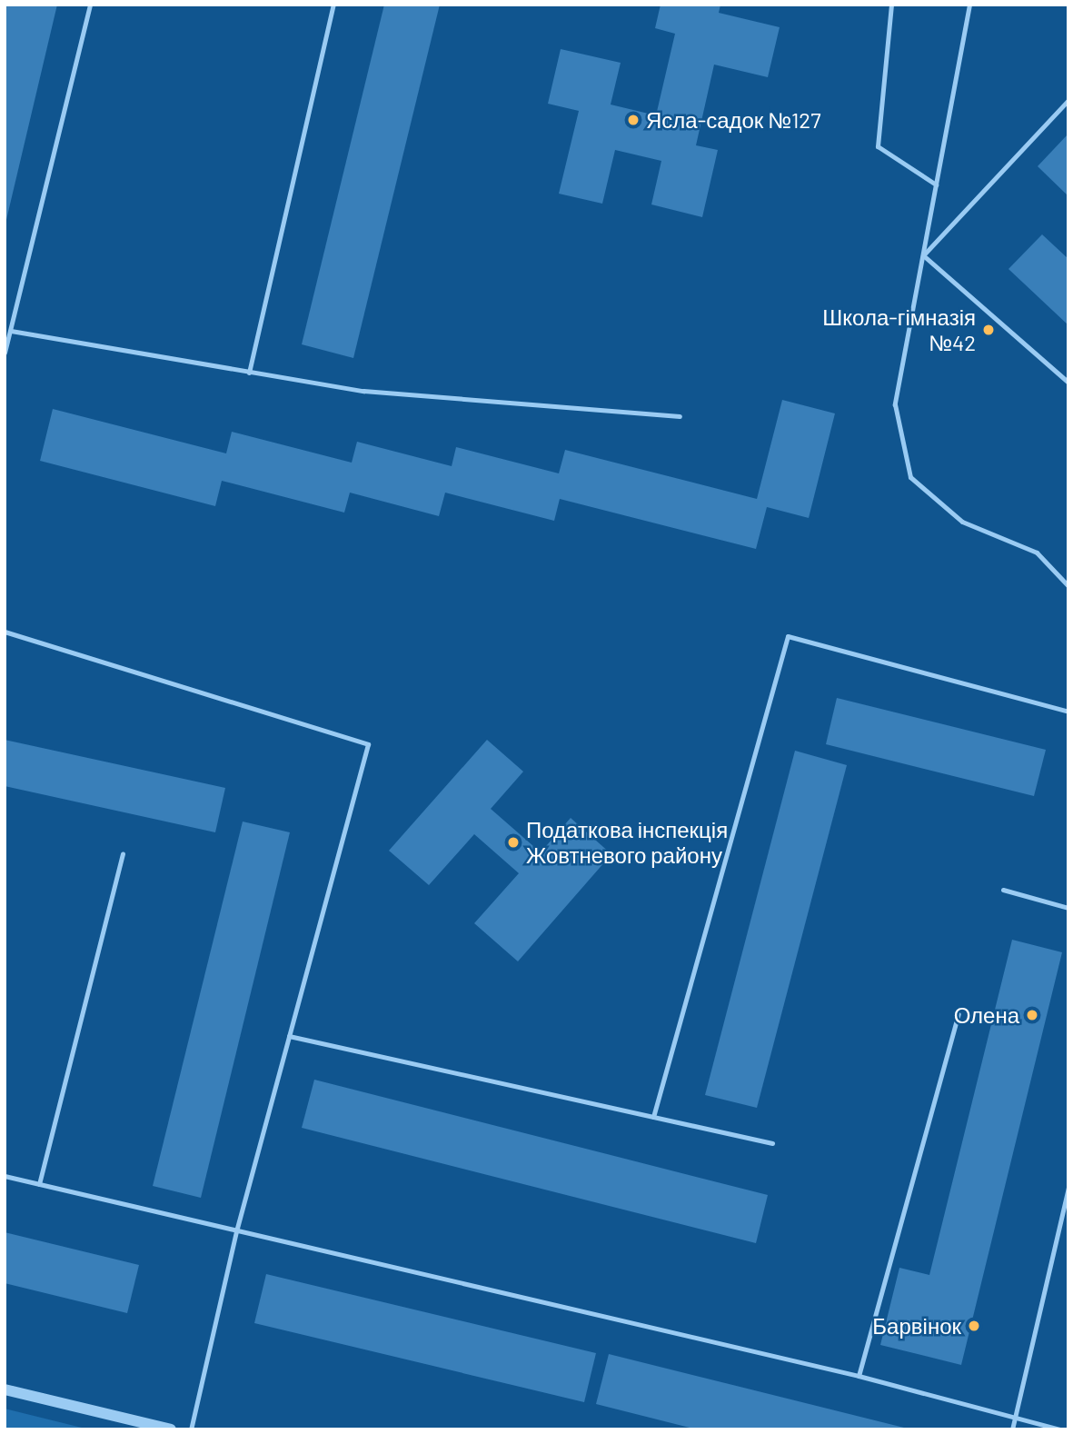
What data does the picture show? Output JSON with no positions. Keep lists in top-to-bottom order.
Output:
{
  "places": [
    "Ясла-садок №127",
    "Школа-гімназія №42",
    "Податкова інспекція Жовтневого району",
    "Олена",
    "Барвінок"
  ]
}
